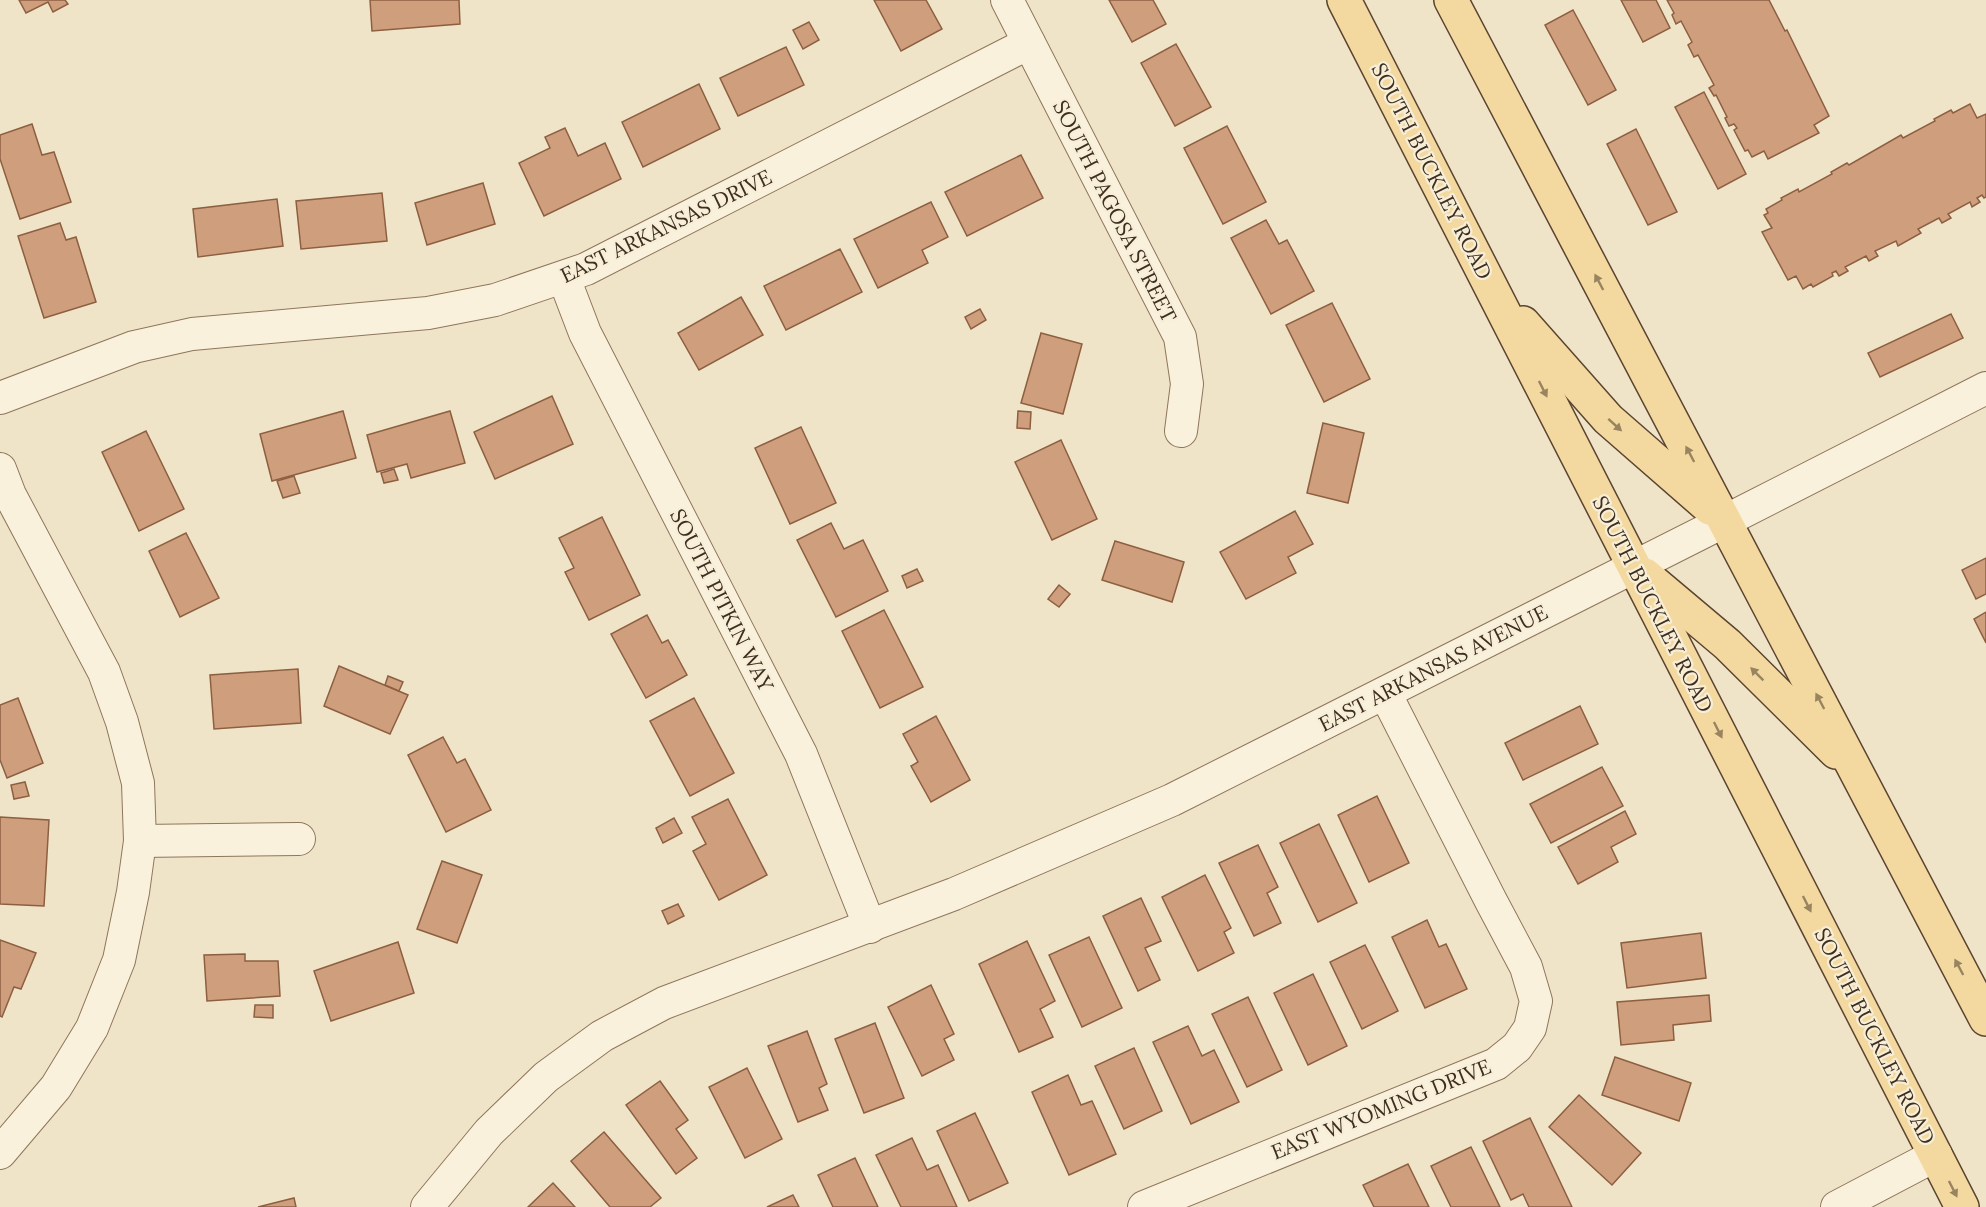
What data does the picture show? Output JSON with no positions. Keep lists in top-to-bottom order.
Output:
{
  "streets": {
    "main road": ["SOUTH BUCKLEY ROAD"],
    "street": [
      "SOUTH PAGOSA STREET",
      "EAST ARKANSAS DRIVE",
      "SOUTH PITKIN WAY",
      "EAST ARKANSAS AVENUE",
      "EAST WYOMING DRIVE"
    ]
  },
  "crossings": [
    ["SOUTH BUCKLEY ROAD", "EAST ARKANSAS AVENUE"],
    ["SOUTH PAGOSA STREET", "EAST ARKANSAS DRIVE"],
    ["EAST ARKANSAS DRIVE", "SOUTH PITKIN WAY"],
    ["SOUTH PITKIN WAY", "EAST ARKANSAS AVENUE"],
    ["EAST ARKANSAS AVENUE", "EAST WYOMING DRIVE"]
  ]
}
